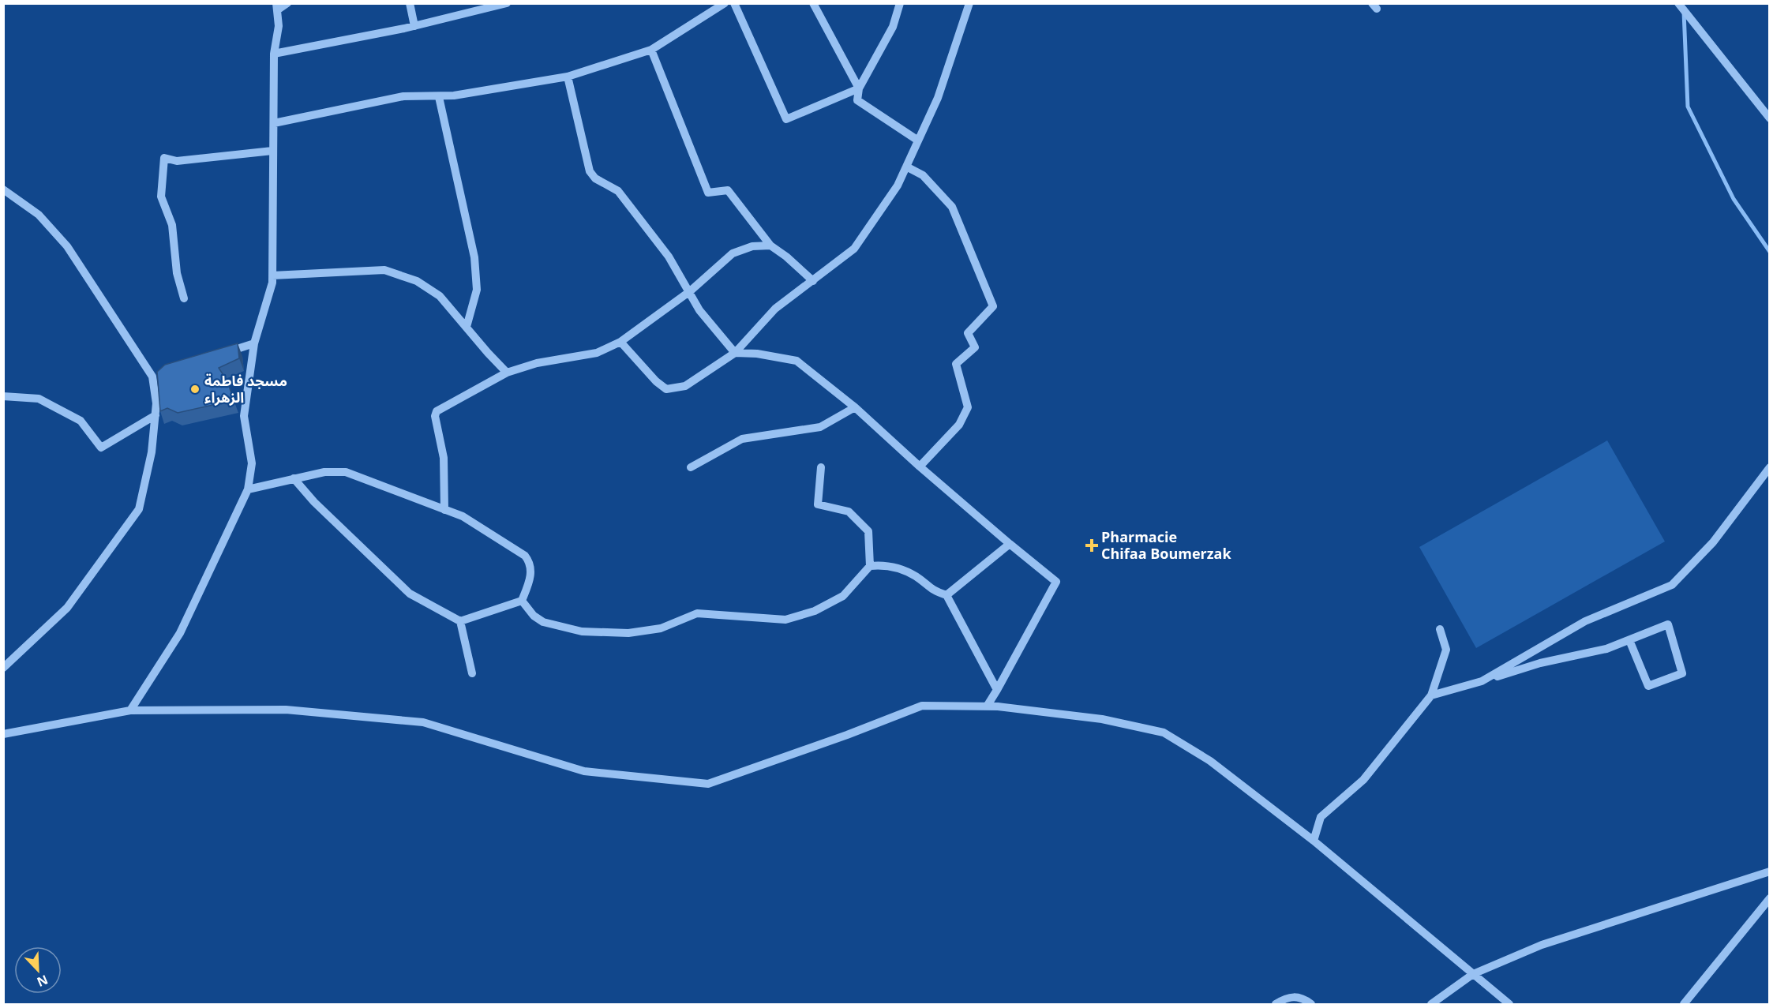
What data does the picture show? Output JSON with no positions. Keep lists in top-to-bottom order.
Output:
{
  "places": {
    "other": ["مسجد فاطمة الزهراء"],
    "health": ["Pharmacie Chifaa Boumerzak"]
  },
  "north": "bottom right"
}
